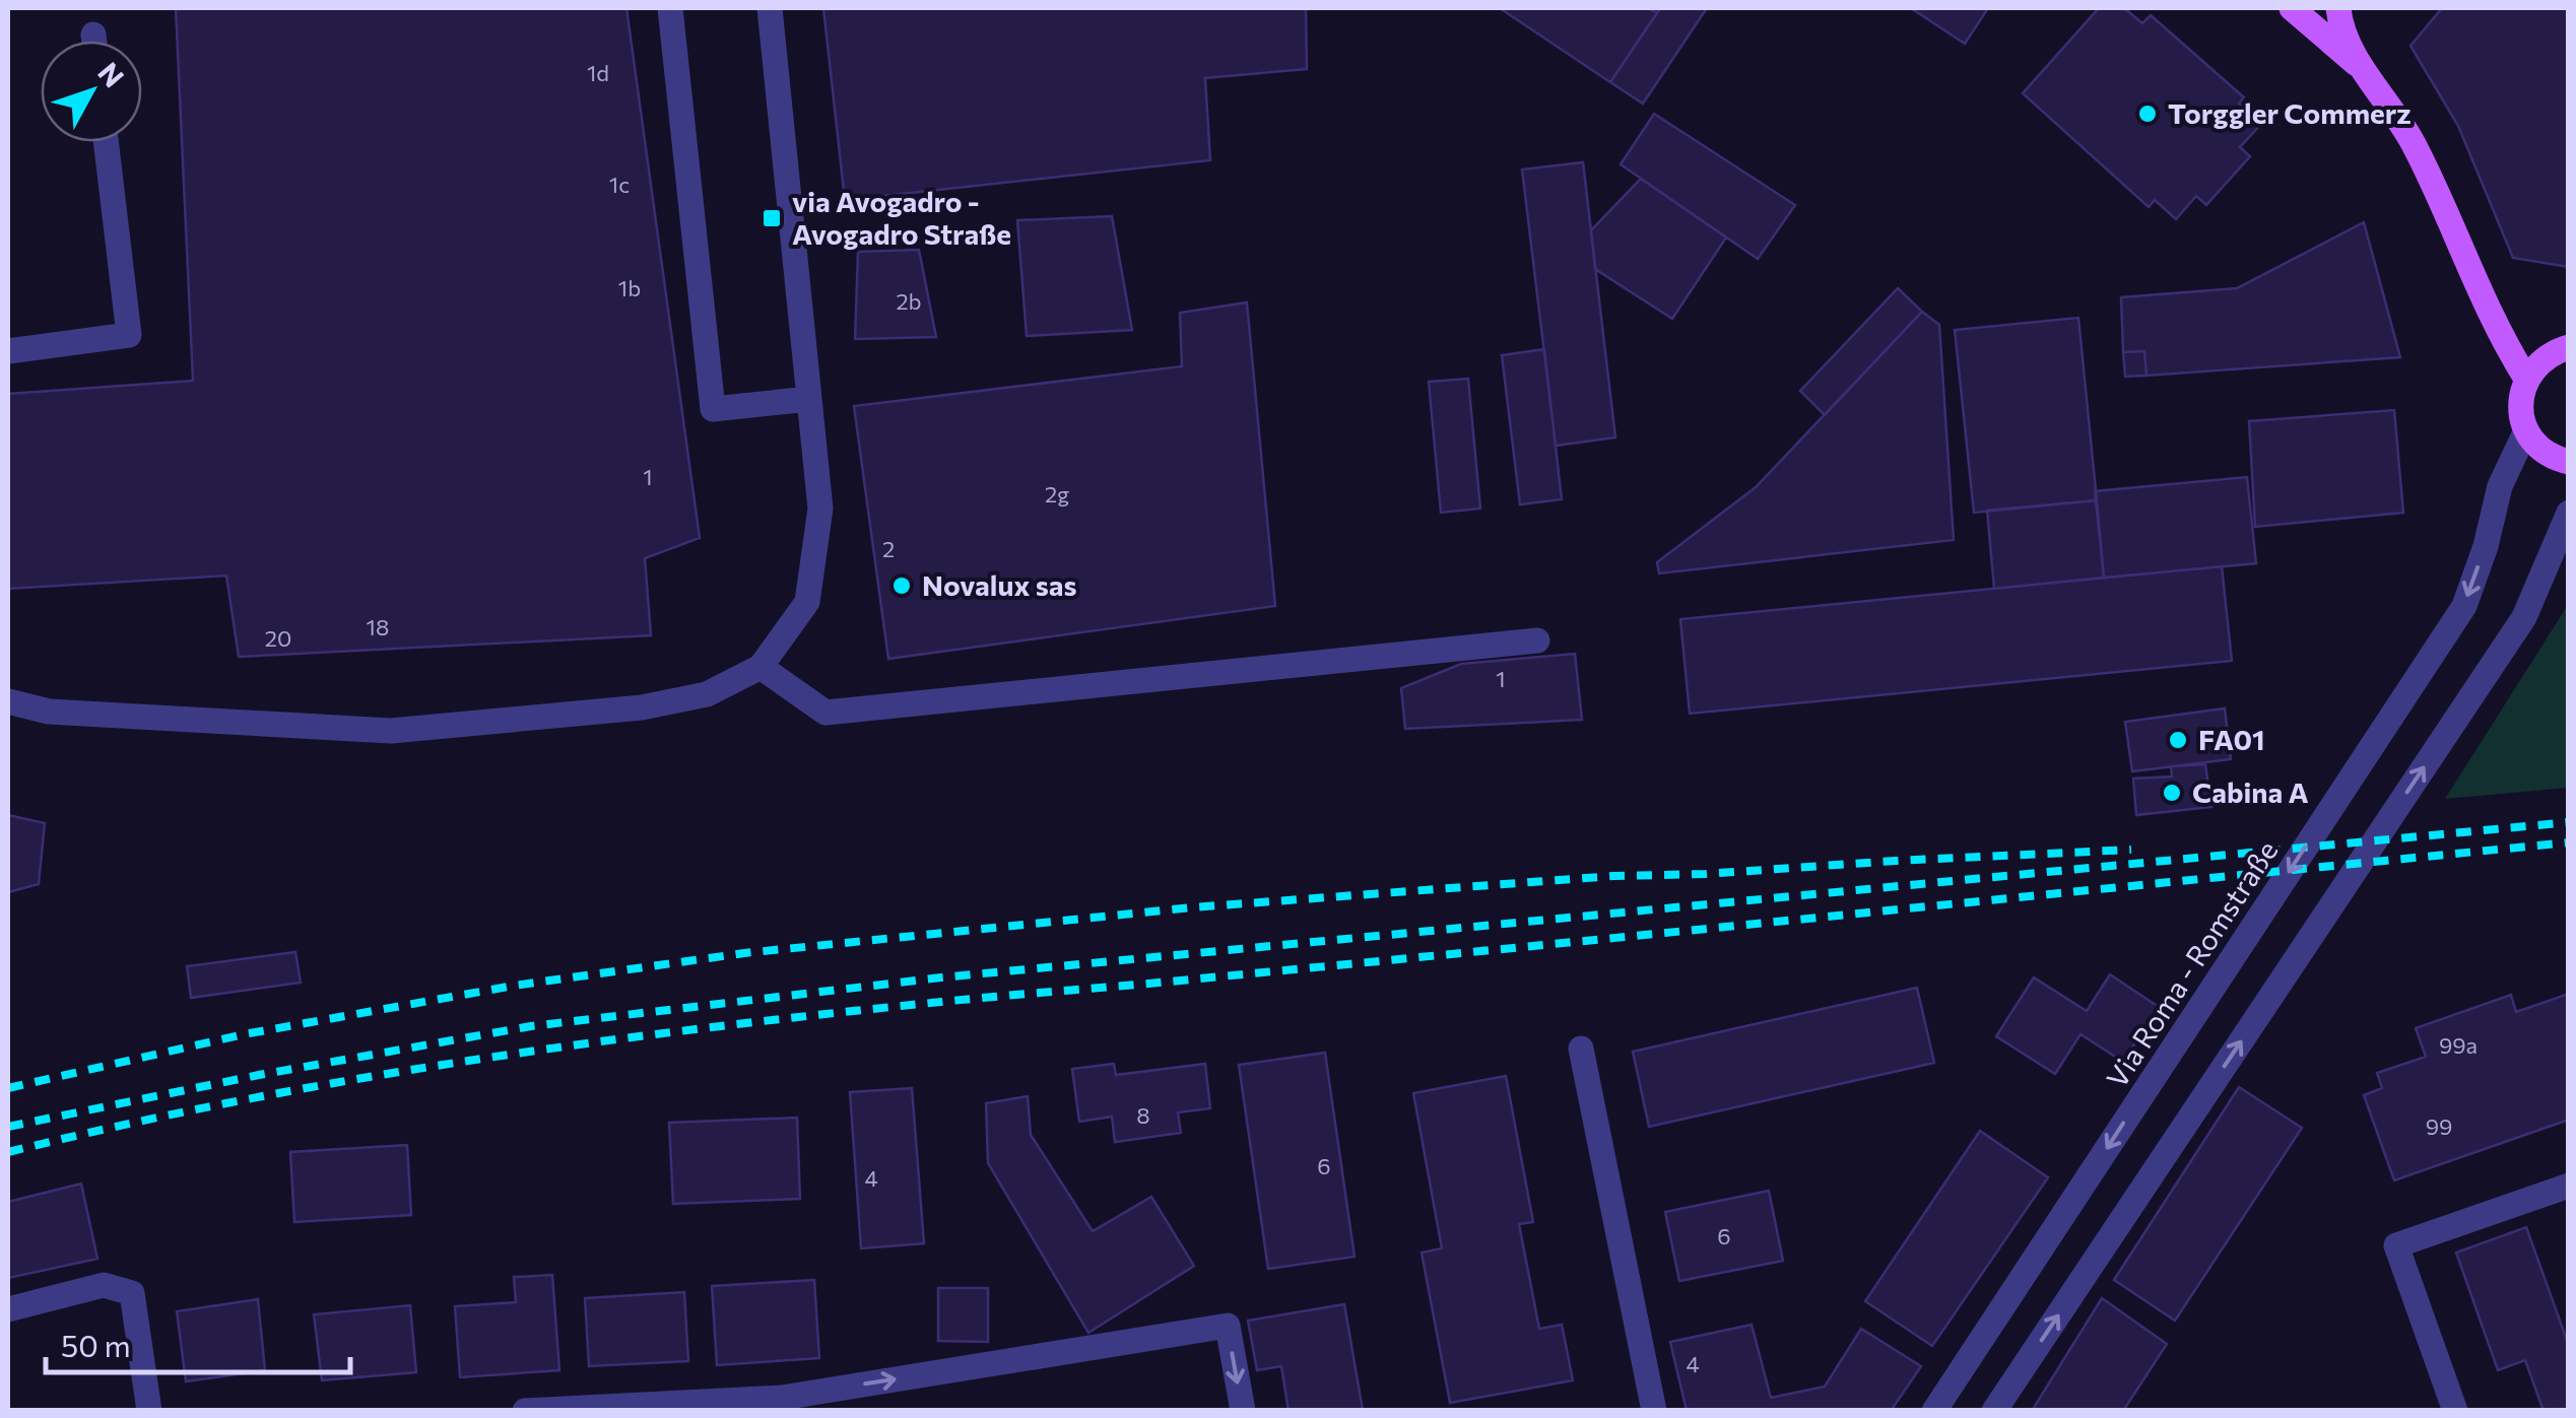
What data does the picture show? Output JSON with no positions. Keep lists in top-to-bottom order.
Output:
{
  "streets": {
    "main road": ["Via Roma - Romstraße"]
  },
  "one_way": ["Via Roma - Romstraße"],
  "places": {
    "other": [
      "Torggler Commerz",
      "Novalux sas",
      "FA01",
      "Cabina A"
    ],
    "transit": ["via Avogadro - Avogadro Straße"]
  },
  "house_numbers": [
    "1d",
    "1c",
    "1b",
    "2b",
    "1",
    "2g",
    "2",
    "18",
    "20",
    "1",
    "99a",
    "8",
    "99",
    "6",
    "4",
    "6",
    "4"
  ],
  "scale_bar": "50 m",
  "north": "top right"
}
